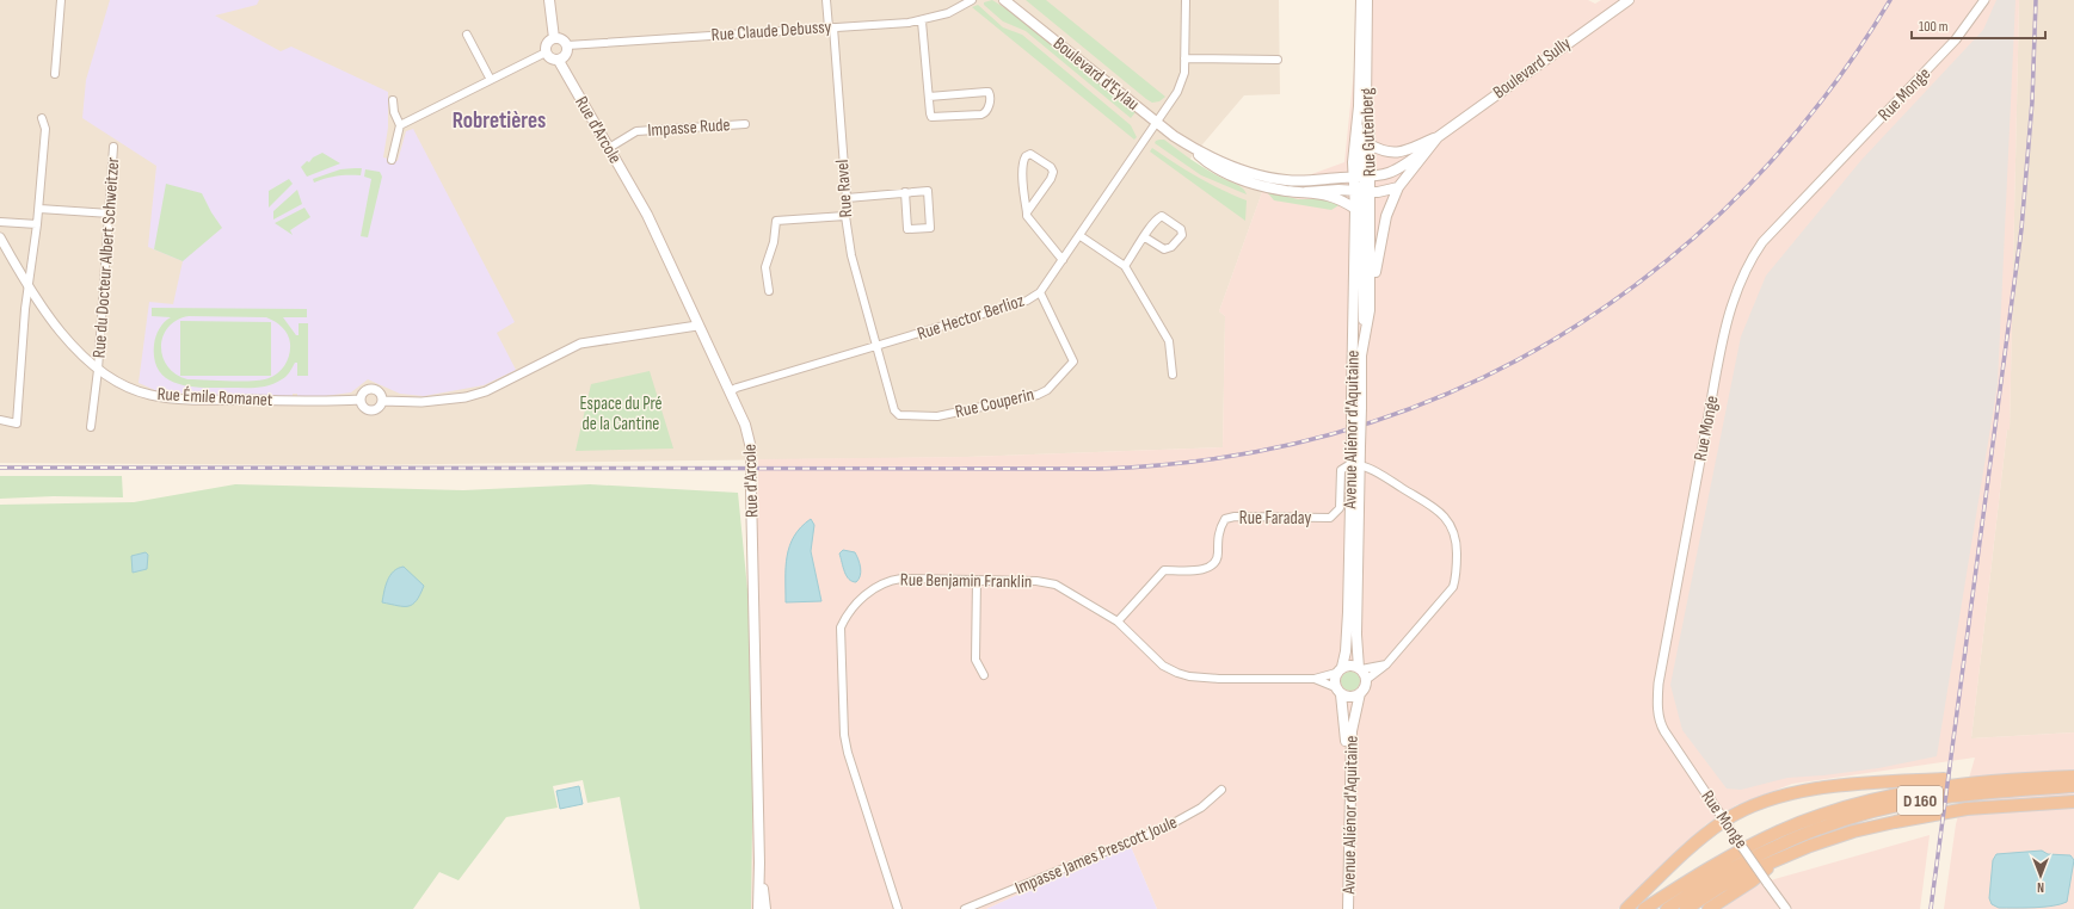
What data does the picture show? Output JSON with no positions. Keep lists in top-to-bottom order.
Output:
{
  "streets": {
    "highway": ["D 160"],
    "main road": [
      "Boulevard Sully",
      "Boulevard d'Eylau",
      "Rue d'Arcole",
      "Rue Gutenberg",
      "Avenue Aliénor d'Aquitaine"
    ],
    "street": [
      "Rue Claude Debussy",
      "Rue Monge",
      "Impasse Rude",
      "Rue Ravel",
      "Rue du Docteur Albert Schweitzer",
      "Rue Hector Berlioz",
      "Rue Émile Romanet",
      "Rue Couperin",
      "Rue Faraday",
      "Rue Benjamin Franklin",
      "Impasse James Prescott Joule"
    ]
  },
  "crossings": [
    ["Rue Claude Debussy", "Rue d'Arcole"],
    ["Rue Claude Debussy", "Rue Ravel"],
    ["Boulevard Sully", "Boulevard d'Eylau"],
    ["Boulevard Sully", "Rue Gutenberg"],
    ["Boulevard Sully", "Avenue Aliénor d'Aquitaine"],
    ["Boulevard d'Eylau", "Rue Gutenberg"],
    ["Boulevard d'Eylau", "Rue Hector Berlioz"],
    ["Boulevard d'Eylau", "Avenue Aliénor d'Aquitaine"],
    ["Impasse Rude", "Rue d'Arcole"],
    ["Rue d'Arcole", "Rue Hector Berlioz"],
    ["Rue Gutenberg", "Avenue Aliénor d'Aquitaine"],
    ["Rue Ravel", "Rue Hector Berlioz"],
    ["Rue Ravel", "Rue Couperin"],
    ["Rue du Docteur Albert Schweitzer", "Rue Émile Romanet"],
    ["Rue Hector Berlioz", "Rue Couperin"],
    ["Avenue Aliénor d'Aquitaine", "Rue Faraday"],
    ["Avenue Aliénor d'Aquitaine", "Rue Benjamin Franklin"],
    ["Rue Faraday", "Rue Benjamin Franklin"]
  ],
  "districts": ["Robretières"],
  "parks": ["Espace du Pré de la Cantine"],
  "scale_bar": "100 m",
  "north": "bottom"
}
